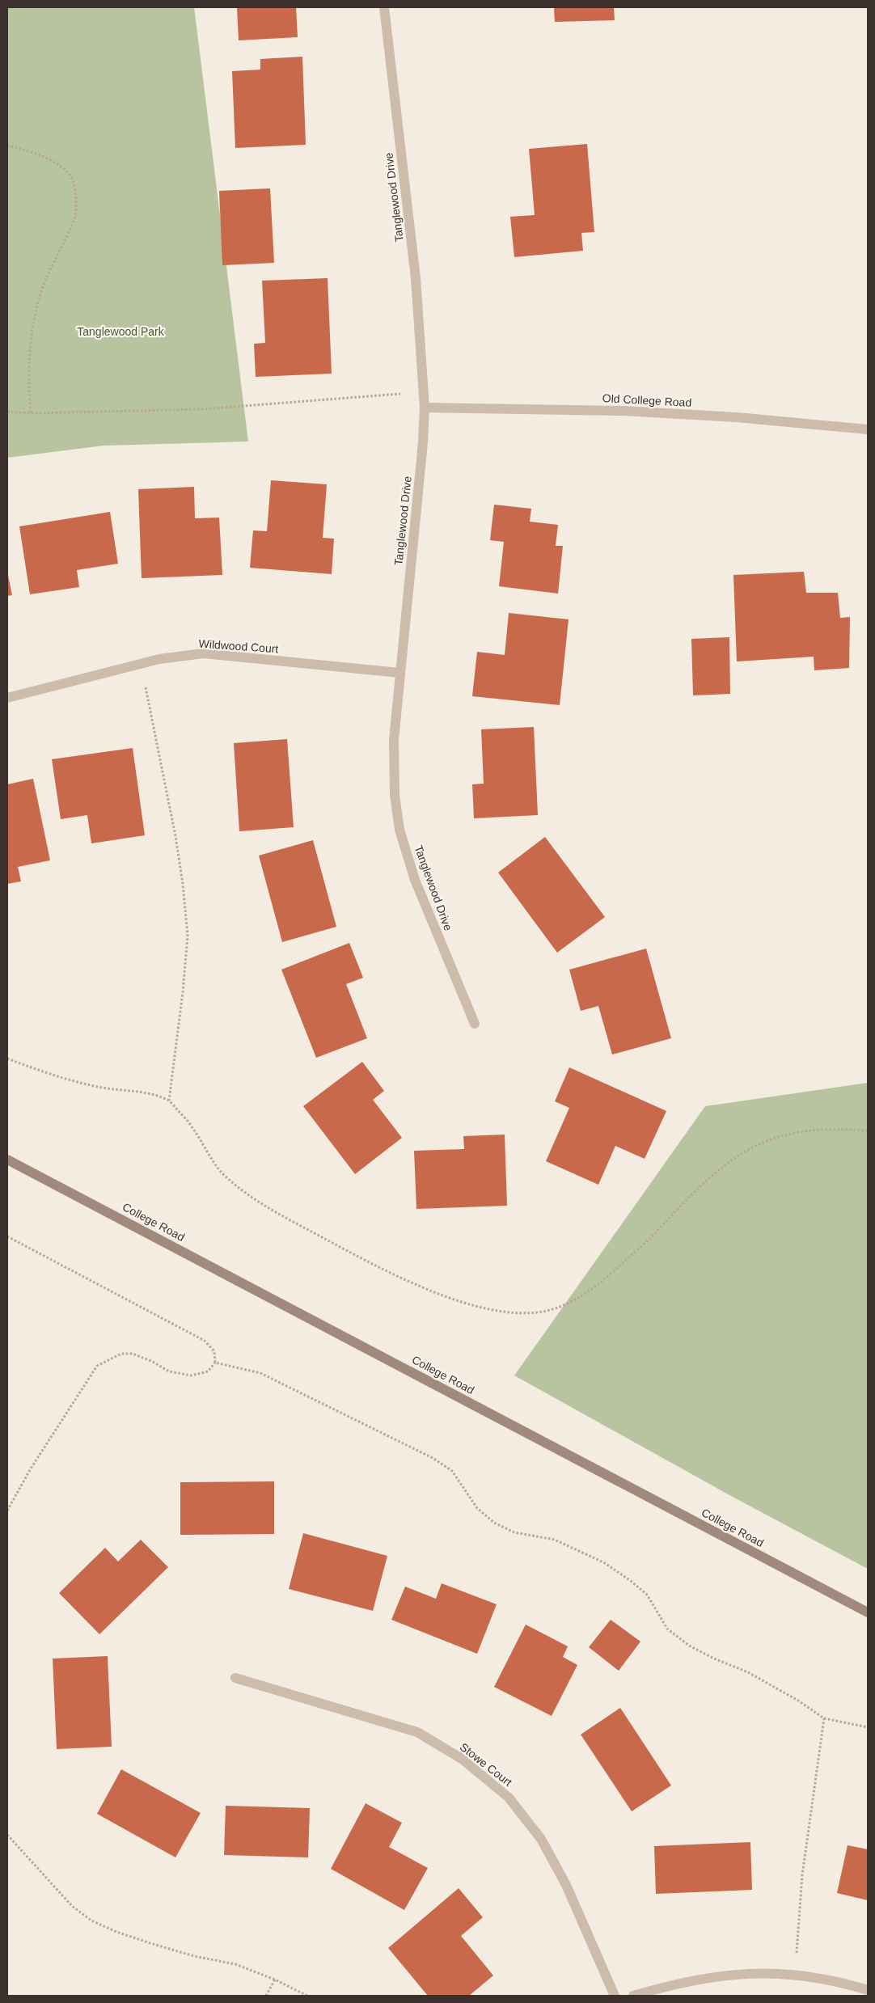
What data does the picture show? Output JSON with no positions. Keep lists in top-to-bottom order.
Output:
{
  "streets": {
    "main road": ["College Road"],
    "street": [
      "Tanglewood Drive",
      "Old College Road",
      "Wildwood Court",
      "Stowe Court"
    ]
  },
  "crossings": [
    ["Tanglewood Drive", "Old College Road"],
    ["Tanglewood Drive", "Wildwood Court"]
  ],
  "parks": ["Tanglewood Park"]
}
